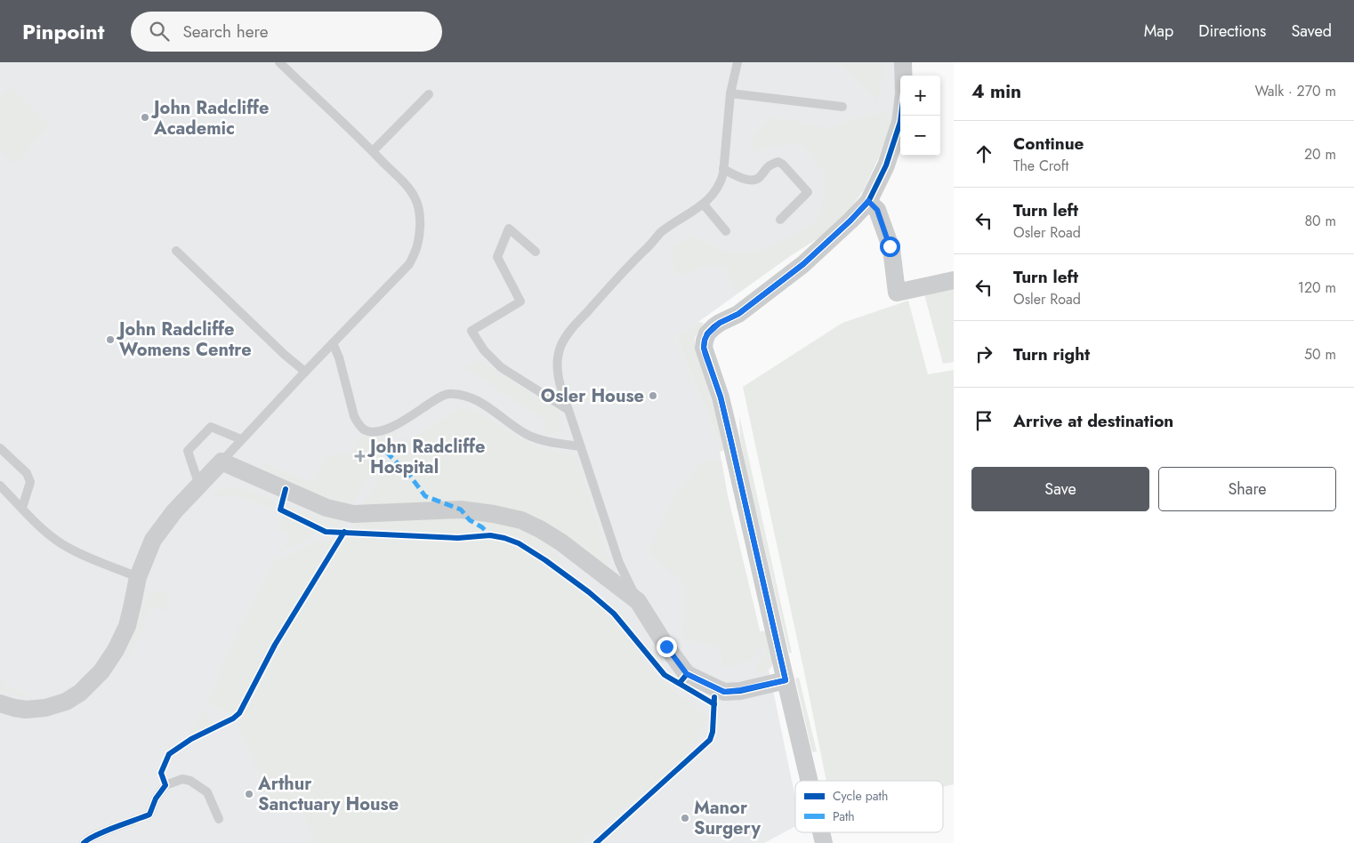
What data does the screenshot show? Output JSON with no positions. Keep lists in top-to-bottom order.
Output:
{
  "places": {
    "other": [
      "John Radcliffe Academic",
      "John Radcliffe Womens Centre",
      "Osler House",
      "Arthur Sanctuary House",
      "Manor Surgery"
    ],
    "health": ["John Radcliffe Hospital"]
  },
  "legend": ["Cycle path", "Path"],
  "page": {
    "header": "Pinpoint",
    "search": "Search here",
    "nav": ["Map", "Directions", "Saved"],
    "heading": ["4 min", "Walk · 270 m"],
    "map_buttons": ["+", "−"],
    "list": [
      ["Continue", "The Croft", "20 m"],
      ["Turn left", "Osler Road", "80 m"],
      ["Turn left", "Osler Road", "120 m"],
      ["Turn right", "50 m"],
      "Arrive at destination"
    ],
    "buttons": ["Save", "Share"]
  }
}
